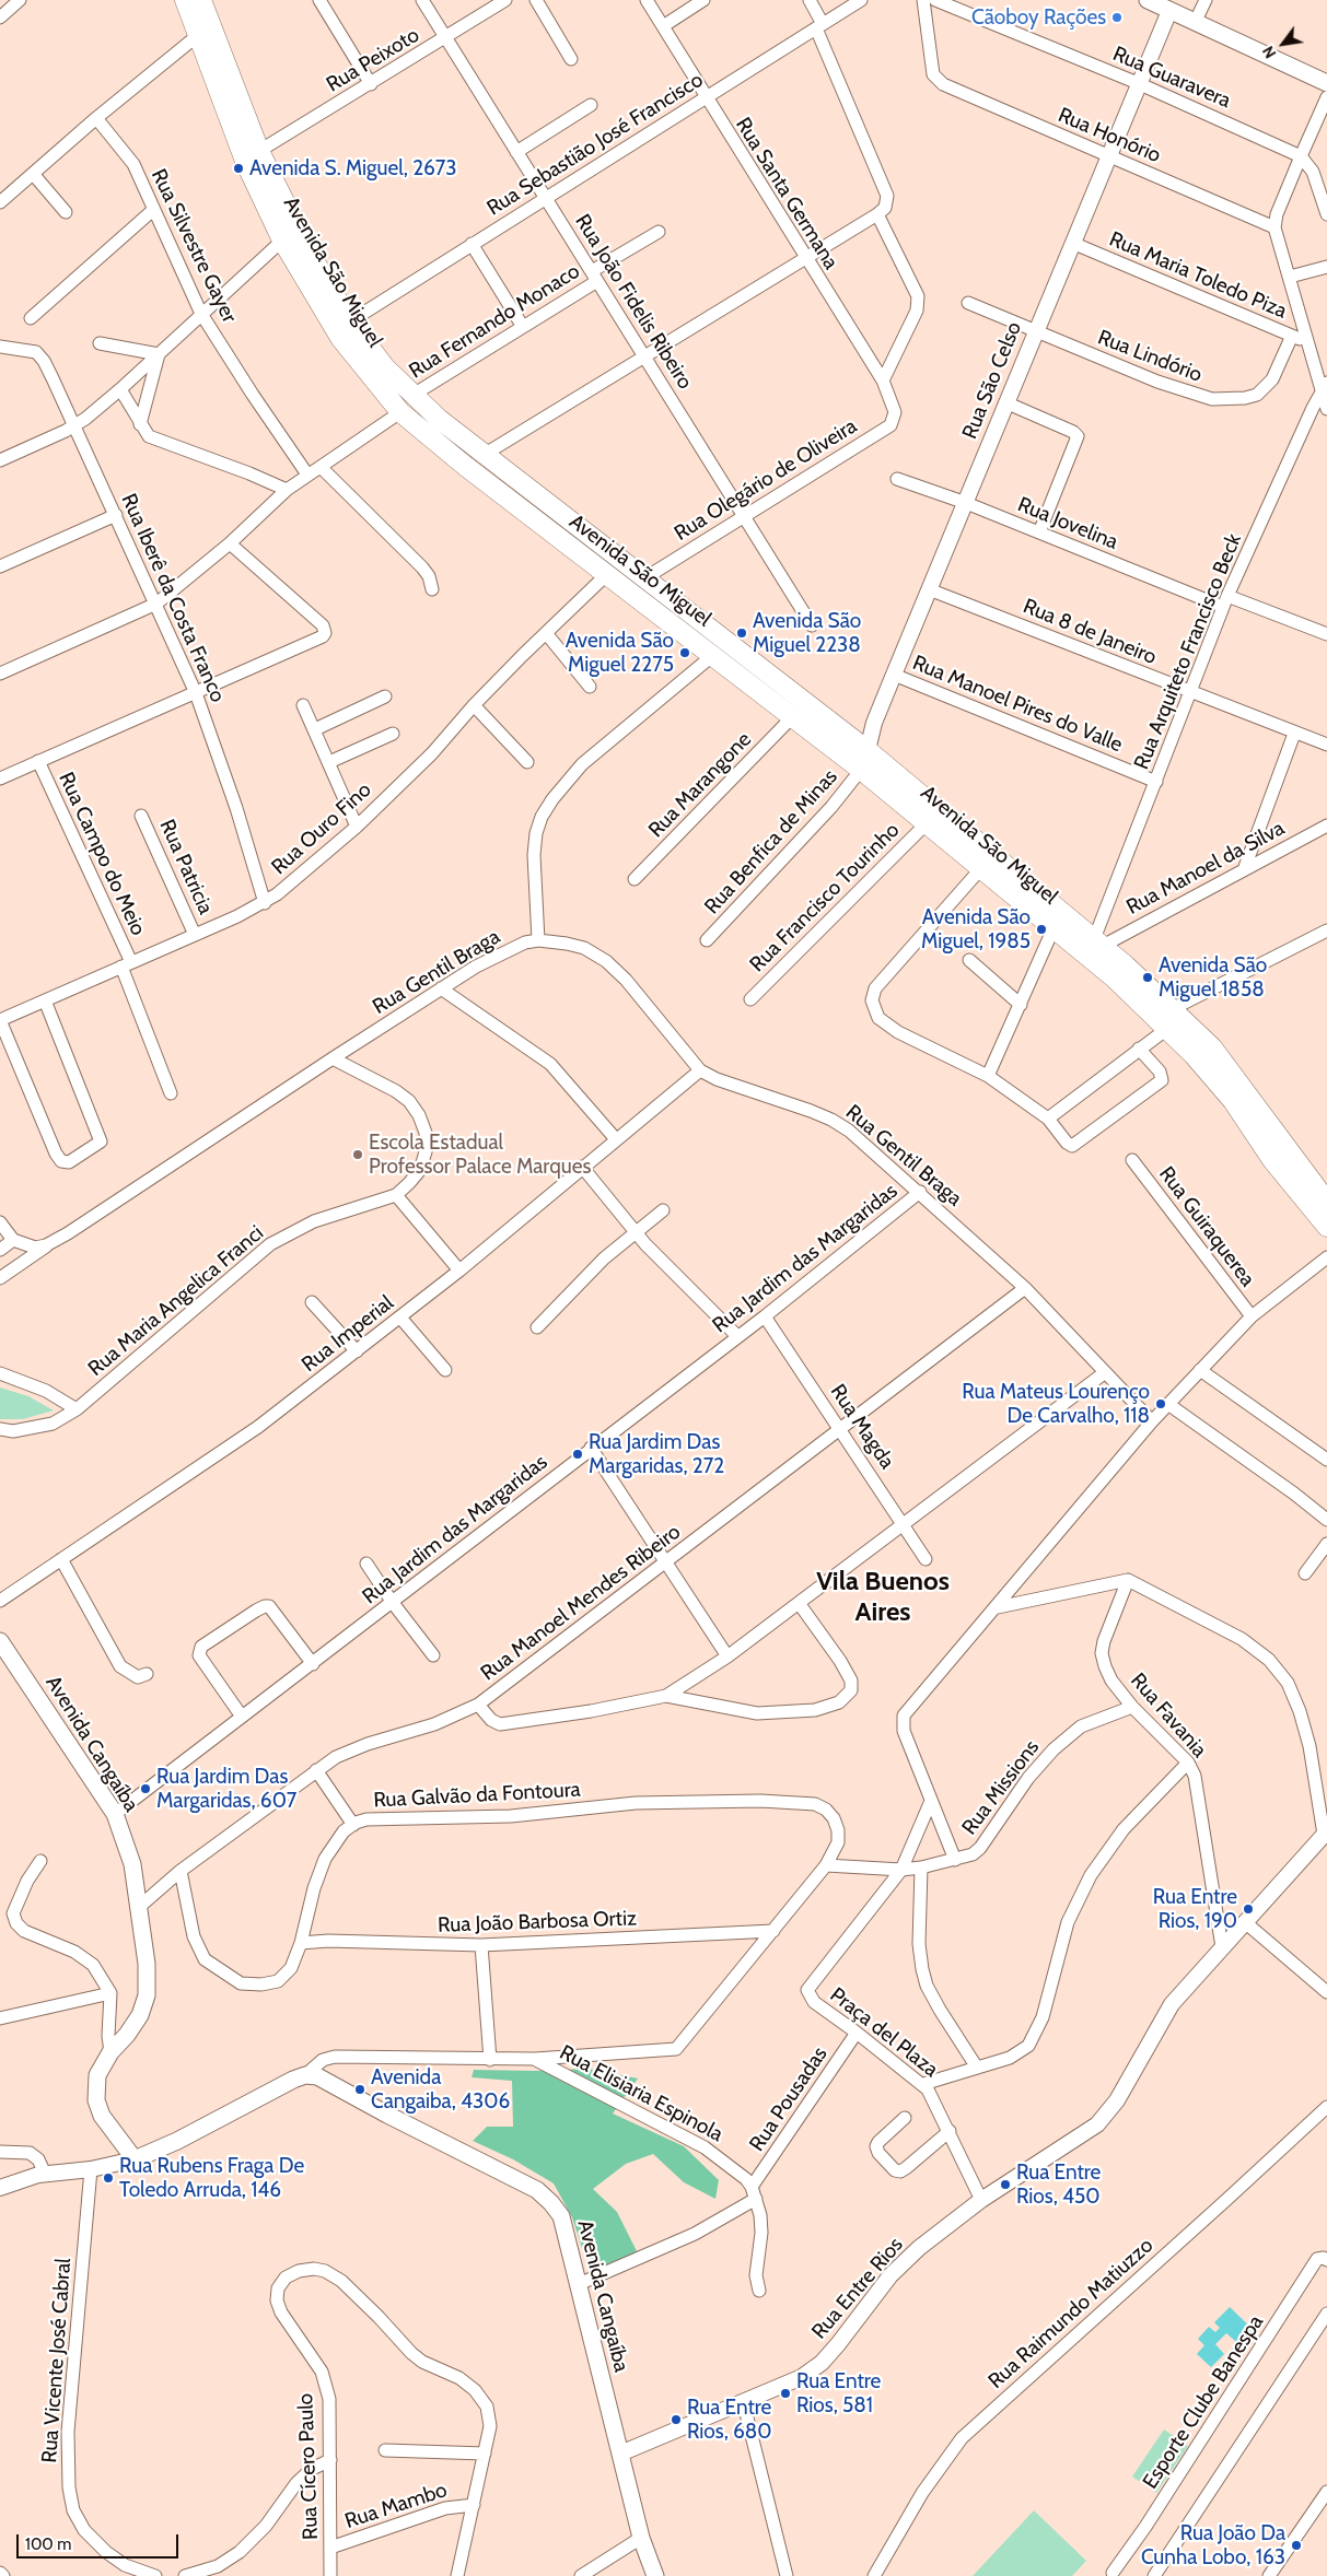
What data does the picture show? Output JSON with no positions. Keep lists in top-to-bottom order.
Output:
{
  "streets": {
    "main road": ["Avenida São Miguel", "Avenida Cangaíba"],
    "street": [
      "Rua Peixoto",
      "Rua Guaravera",
      "Rua Honório",
      "Rua Sebastião José Francisco",
      "Rua Santa Germana",
      "Rua Silvestre Gayer",
      "Rua Maria Toledo Piza",
      "Rua João Fidelis Ribeiro",
      "Rua Fernando Monaco",
      "Rua Lindório",
      "Rua São Celso",
      "Rua Olegário de Oliveira",
      "Rua Jovelina",
      "Rua Iberê da Costa Franco",
      "Rua 8 de Janeiro",
      "Rua Arquiteto Francisco Beck",
      "Rua Manoel Pires do Valle",
      "Rua Marangone",
      "Rua Ouro Fino",
      "Rua Benfica de Minas",
      "Rua Campo do Meio",
      "Rua Patricia",
      "Rua Manoel da Silva",
      "Rua Francisco Tourinho",
      "Rua Gentil Braga",
      "Rua Guiraquerea",
      "Rua Jardim das Margaridas",
      "Rua Maria Angelica Franci",
      "Rua Imperial",
      "Rua Magda",
      "Rua Manoel Mendes Ribeiro",
      "Rua Favania",
      "Rua Missions",
      "Rua Galvão da Fontoura",
      "Rua João Barbosa Ortiz",
      "Praça del Plaza",
      "Rua Elisiaria Espinola",
      "Rua Pousadas",
      "Rua Entre Rios",
      "Rua Raimundo Matiuzzo",
      "Rua Vicente José Cabral",
      "Esporte Clube Banespa",
      "Rua Cícero Paulo",
      "Rua Mambo"
    ]
  },
  "crossings": [
    ["Rua Peixoto", "Avenida São Miguel"],
    ["Rua Peixoto", "Rua João Fidelis Ribeiro"],
    ["Rua Guaravera", "Rua São Celso"],
    ["Rua Honório", "Rua São Celso"],
    ["Rua Sebastião José Francisco", "Rua Santa Germana"],
    ["Rua Sebastião José Francisco", "Avenida São Miguel"],
    ["Rua Sebastião José Francisco", "Rua João Fidelis Ribeiro"],
    ["Rua Santa Germana", "Rua Olegário de Oliveira"],
    ["Avenida São Miguel", "Rua Fernando Monaco"],
    ["Avenida São Miguel", "Rua São Celso"],
    ["Avenida São Miguel", "Rua Olegário de Oliveira"],
    ["Avenida São Miguel", "Rua Arquiteto Francisco Beck"],
    ["Avenida São Miguel", "Rua Marangone"],
    ["Avenida São Miguel", "Rua Ouro Fino"],
    ["Avenida São Miguel", "Rua Benfica de Minas"],
    ["Avenida São Miguel", "Rua Manoel da Silva"],
    ["Avenida São Miguel", "Rua Francisco Tourinho"],
    ["Rua Maria Toledo Piza", "Rua Lindório"],
    ["Rua Maria Toledo Piza", "Rua São Celso"],
    ["Rua João Fidelis Ribeiro", "Rua Fernando Monaco"],
    ["Rua João Fidelis Ribeiro", "Rua Olegário de Oliveira"],
    ["Rua Lindório", "Rua São Celso"],
    ["Rua São Celso", "Rua Jovelina"],
    ["Rua São Celso", "Rua 8 de Janeiro"],
    ["Rua São Celso", "Rua Manoel Pires do Valle"],
    ["Rua São Celso", "Rua Benfica de Minas"],
    ["Rua Jovelina", "Rua Arquiteto Francisco Beck"],
    ["Rua Iberê da Costa Franco", "Rua Ouro Fino"],
    ["Rua 8 de Janeiro", "Rua Arquiteto Francisco Beck"],
    ["Rua Arquiteto Francisco Beck", "Rua Manoel Pires do Valle"],
    ["Rua Arquiteto Francisco Beck", "Rua Manoel da Silva"],
    ["Rua Ouro Fino", "Rua Campo do Meio"],
    ["Rua Ouro Fino", "Rua Patricia"],
    ["Rua Gentil Braga", "Rua Jardim das Margaridas"],
    ["Rua Gentil Braga", "Rua Maria Angelica Franci"],
    ["Rua Gentil Braga", "Rua Imperial"],
    ["Rua Gentil Braga", "Rua Manoel Mendes Ribeiro"],
    ["Rua Jardim das Margaridas", "Rua Magda"],
    ["Rua Jardim das Margaridas", "Avenida Cangaíba"],
    ["Rua Magda", "Rua Manoel Mendes Ribeiro"],
    ["Rua Manoel Mendes Ribeiro", "Avenida Cangaíba"],
    ["Rua Manoel Mendes Ribeiro", "Rua Galvão da Fontoura"],
    ["Rua Favania", "Rua Missions"],
    ["Rua Favania", "Rua Entre Rios"],
    ["Avenida Cangaíba", "Rua Entre Rios"],
    ["Rua Missions", "Rua Galvão da Fontoura"],
    ["Rua Missions", "Praça del Plaza"],
    ["Rua Galvão da Fontoura", "Rua João Barbosa Ortiz"],
    ["Rua Galvão da Fontoura", "Rua Elisiaria Espinola"],
    ["Praça del Plaza", "Rua Pousadas"],
    ["Praça del Plaza", "Rua Entre Rios"],
    ["Rua Elisiaria Espinola", "Rua Pousadas"],
    ["Rua Cícero Paulo", "Rua Mambo"]
  ],
  "districts": ["Vila Buenos Aires"],
  "places": [
    "Cãoboy Rações",
    "Avenida S. Miguel, 2673",
    "Avenida São Miguel 2238",
    "Avenida São Miguel 2275",
    "Avenida São Miguel, 1985",
    "Avenida São Miguel 1858",
    "Escola Estadual Professor Palace Marques",
    "Rua Mateus Lourenço De Carvalho, 118",
    "Rua Jardim Das Margaridas, 272",
    "Rua Jardim Das Margaridas, 607",
    "Rua Entre Rios, 190",
    "Avenida Cangaiba, 4306",
    "Rua Rubens Fraga De Toledo Arruda, 146",
    "Rua Entre Rios, 450",
    "Rua Entre Rios, 581",
    "Rua Entre Rios, 680",
    "Rua João Da Cunha Lobo, 163"
  ],
  "scale_bar": "100 m",
  "north": "bottom left"
}
